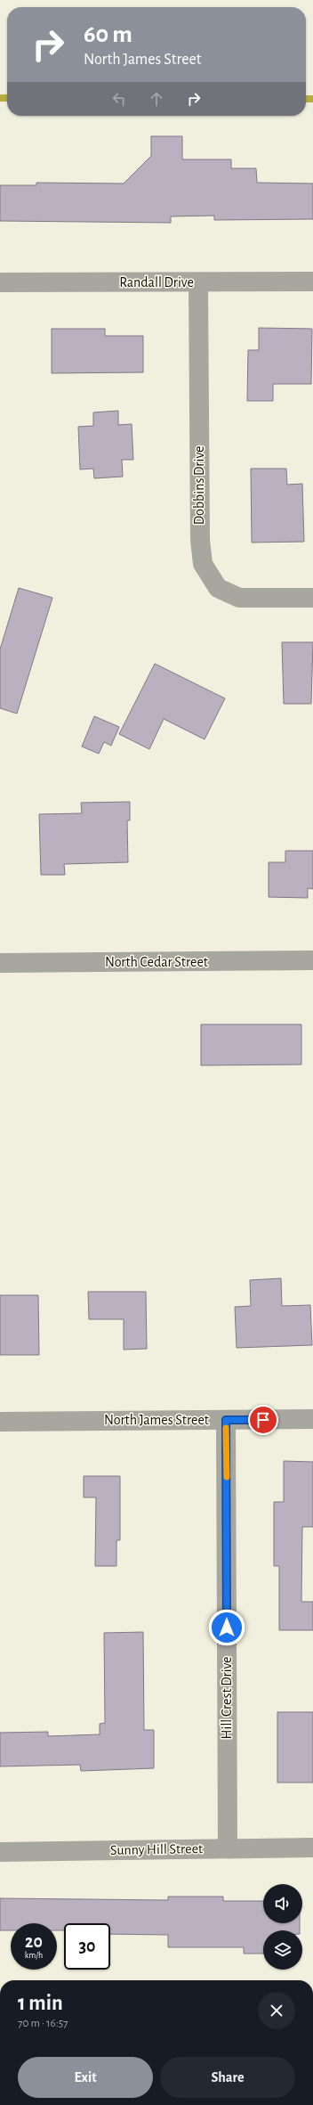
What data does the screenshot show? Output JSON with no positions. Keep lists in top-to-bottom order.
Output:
{
  "streets": {
    "street": [
      "Randall Drive",
      "Dobbins Drive",
      "North Cedar Street",
      "North James Street",
      "Hill Crest Drive",
      "Sunny Hill Street"
    ]
  },
  "crossings": [
    ["Randall Drive", "Dobbins Drive"],
    ["North James Street", "Hill Crest Drive"],
    ["Hill Crest Drive", "Sunny Hill Street"]
  ],
  "page": {
    "turn": ["60 m", "North James Street"],
    "speed": "20 km/h",
    "limit": "30",
    "heading": ["1 min", "70 m · 16:57"],
    "buttons": ["Exit", "Share"]
  }
}
